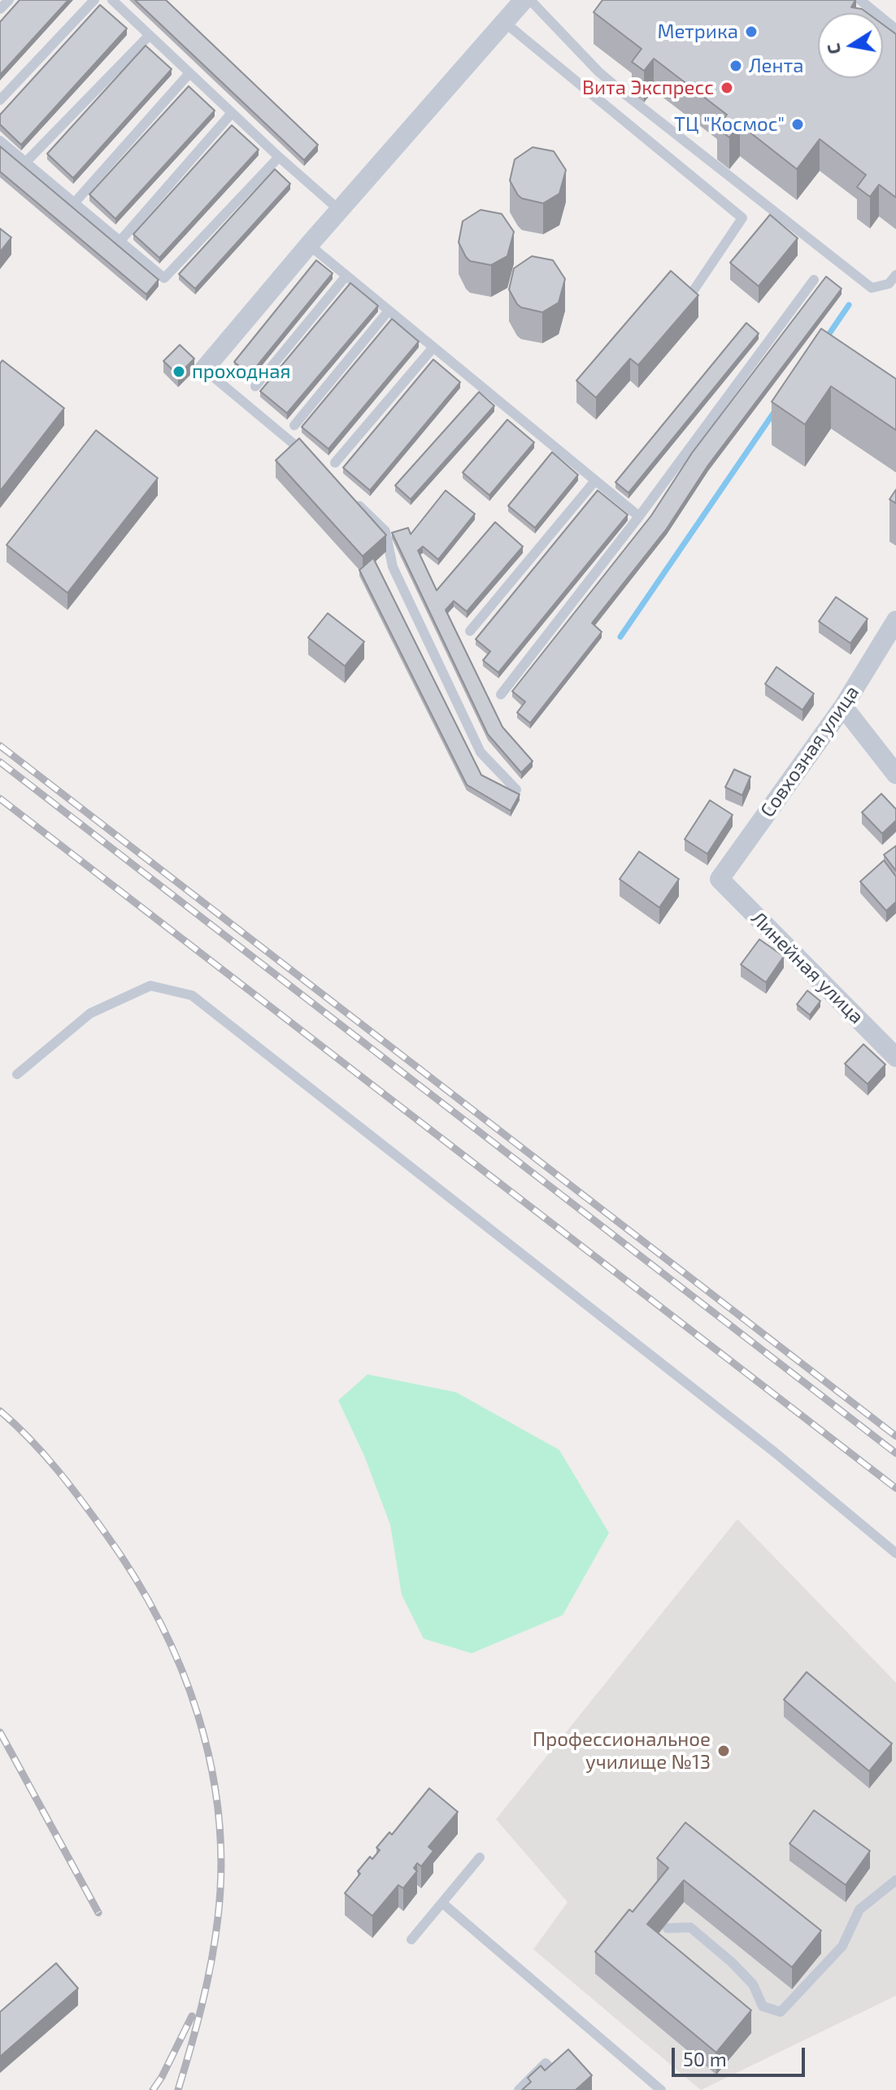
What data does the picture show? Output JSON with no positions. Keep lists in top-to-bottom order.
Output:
{
  "streets": {
    "street": ["Совхозная улица", "Линейная улица"]
  },
  "crossings": [
    ["Совхозная улица", "Линейная улица"]
  ],
  "places": [
    "Метрика",
    "Лента",
    "Вита Экспресс",
    "ТЦ \"Космос\"",
    "проходная",
    "Профессиональное училище №13"
  ],
  "scale_bar": "50 m",
  "north": "left"
}
